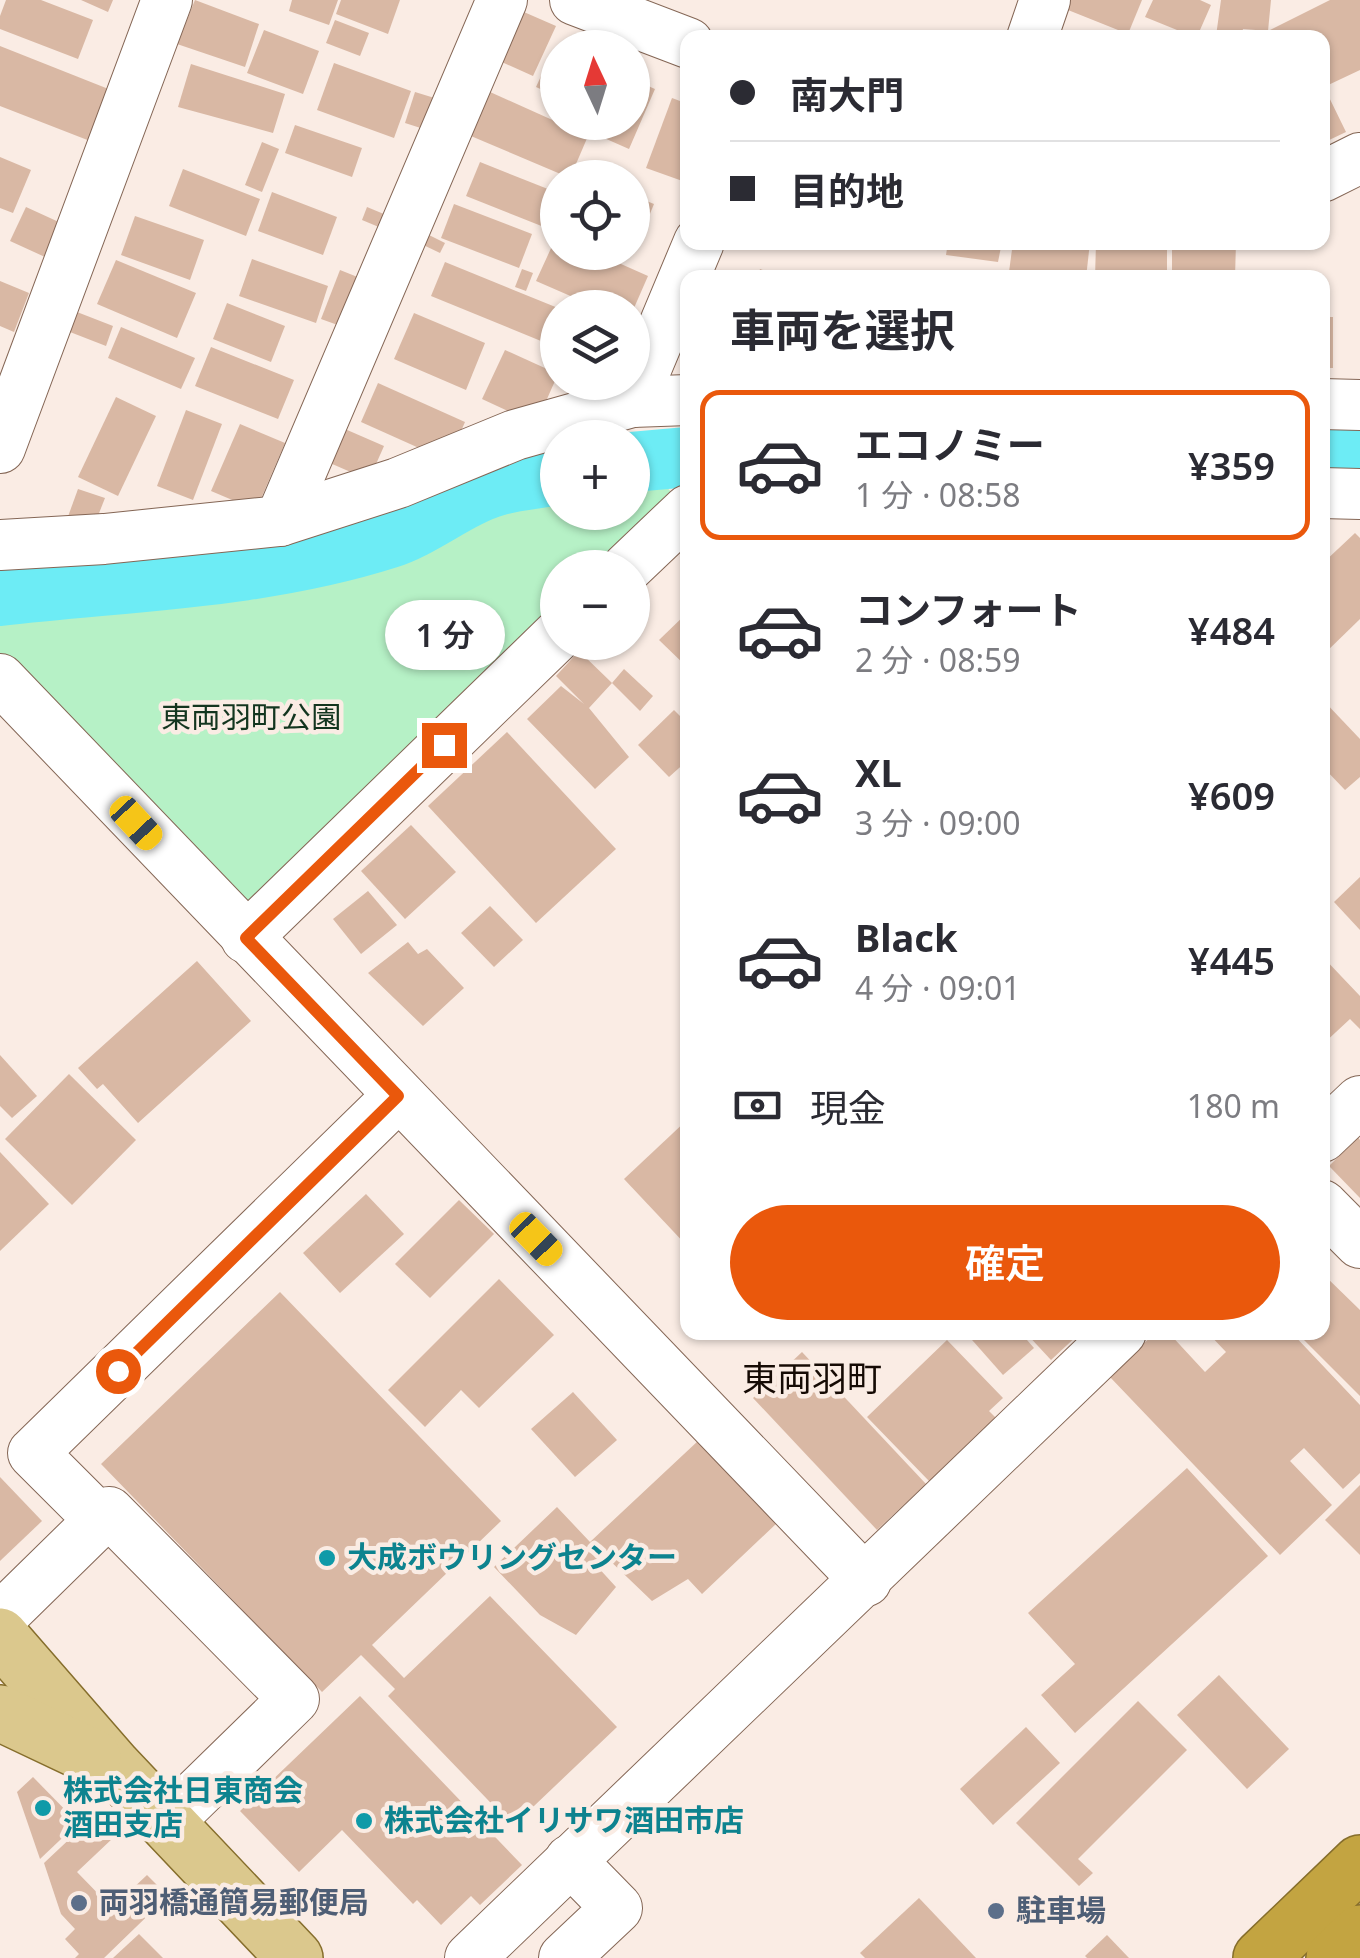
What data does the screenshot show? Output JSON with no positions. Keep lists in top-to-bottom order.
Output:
{
  "districts": ["東両羽町"],
  "parks": ["東両羽町公園"],
  "places": [
    "大成ボウリングセンター",
    "株式会社日東商会 酒田支店",
    "株式会社イリサワ酒田市店",
    "両羽橋通簡易郵便局",
    "駐車場"
  ],
  "north": "top",
  "page": {
    "map_buttons": ["+", "−"],
    "banner": ["南大門", "目的地"],
    "heading": "車両を選択",
    "list": [
      {
        "name": "エコノミー",
        "note": "1 分 · 08:58",
        "value": "¥359"
      },
      {
        "name": "コンフォート",
        "note": "2 分 · 08:59",
        "value": "¥484"
      },
      {
        "name": "XL",
        "note": "3 分 · 09:00",
        "value": "¥609"
      },
      {
        "name": "Black",
        "note": "4 分 · 09:01",
        "value": "¥445"
      }
    ],
    "bubble": "1 分",
    "pay": ["現金", "180 m"],
    "buttons": "確定"
  }
}
